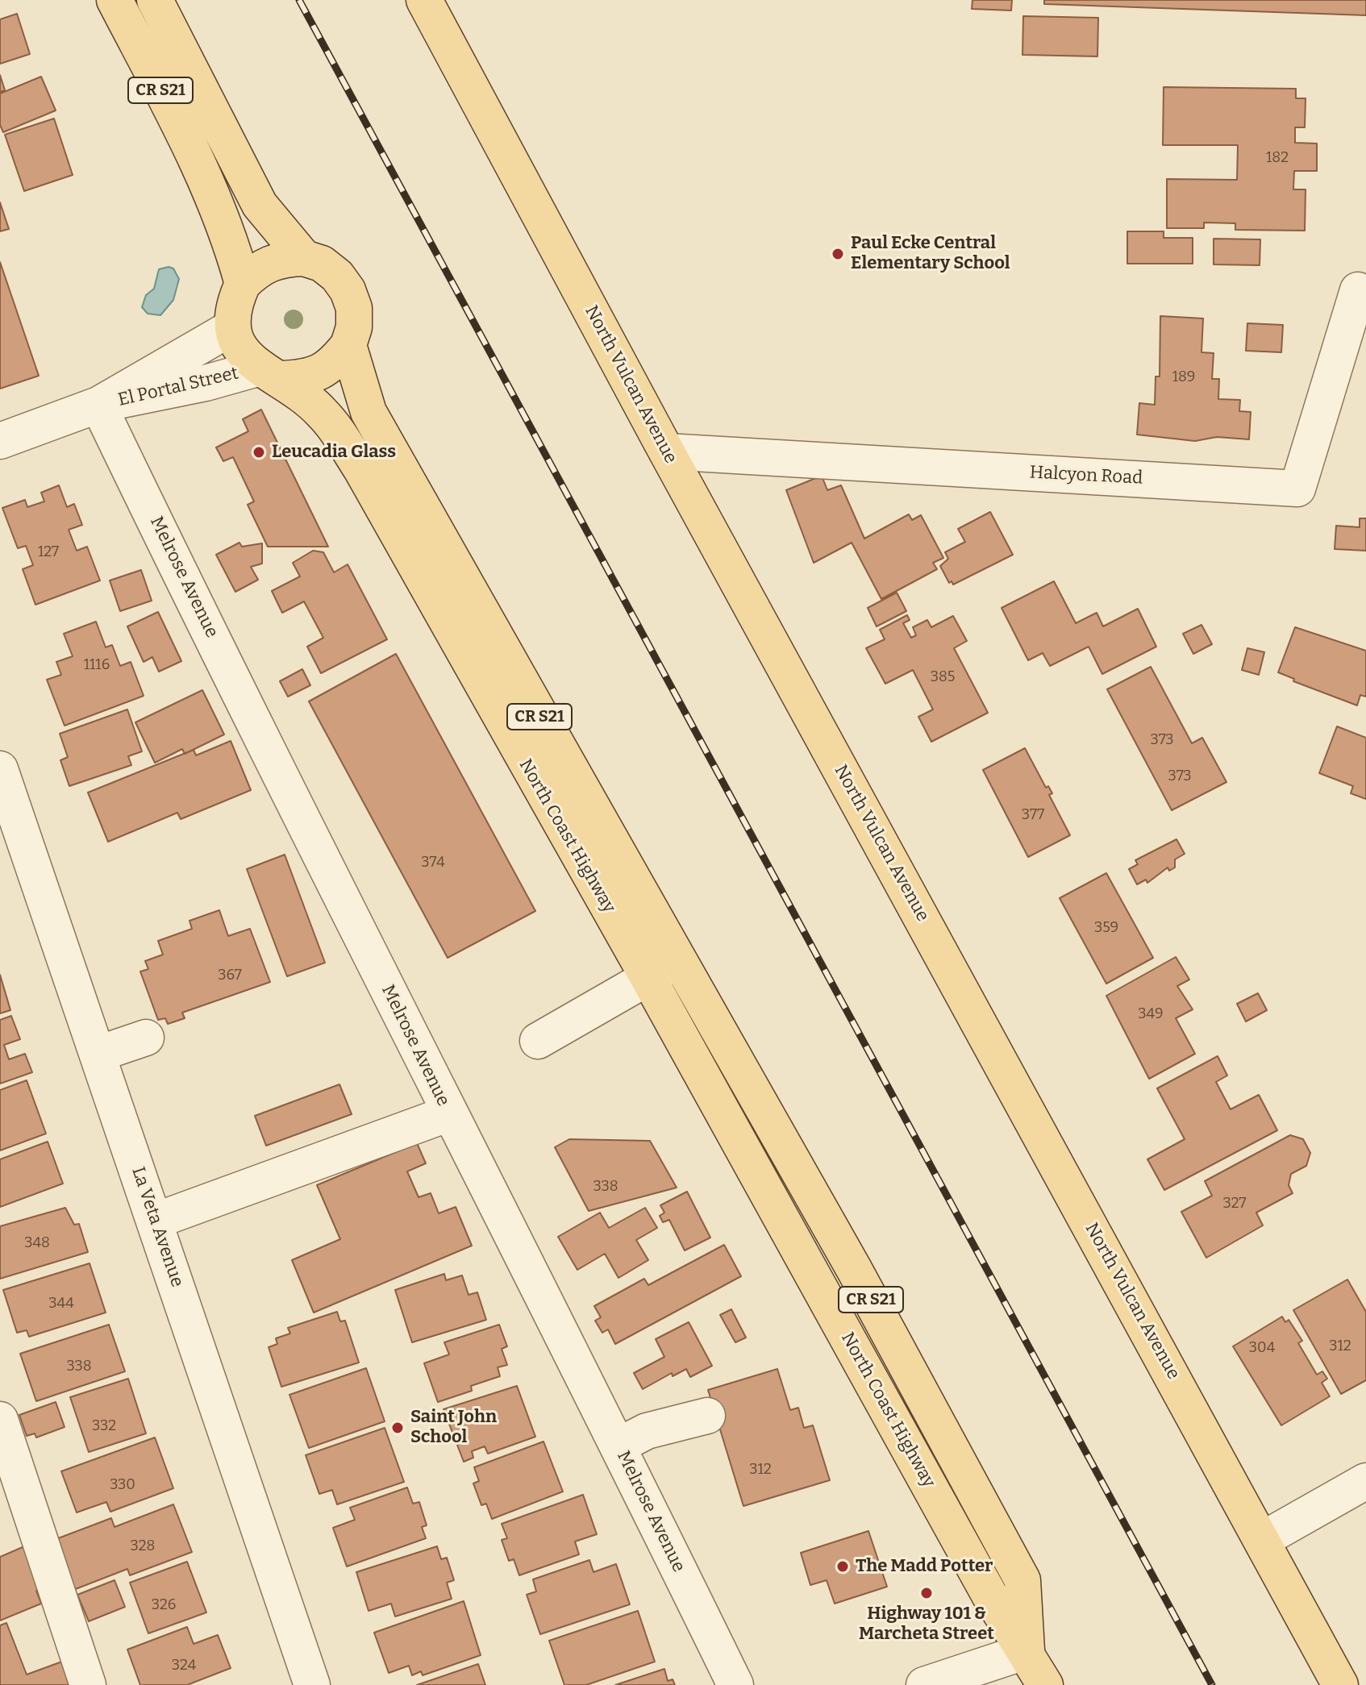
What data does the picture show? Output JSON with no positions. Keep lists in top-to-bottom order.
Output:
{
  "streets": {
    "main road": ["CR S21", "North Vulcan Avenue", "North Coast Highway"],
    "street": [
      "El Portal Street",
      "Halcyon Road",
      "Melrose Avenue",
      "La Veta Avenue"
    ]
  },
  "crossings": [
    ["CR S21", "El Portal Street"],
    ["CR S21", "North Coast Highway"],
    ["North Vulcan Avenue", "Halcyon Road"],
    ["El Portal Street", "Melrose Avenue"],
    ["El Portal Street", "North Coast Highway"]
  ],
  "places": [
    "Paul Ecke Central Elementary School",
    "Leucadia Glass",
    "Saint John School",
    "The Madd Potter",
    "Highway 101 & Marcheta Street"
  ],
  "house_numbers": [
    "182",
    "189",
    "127",
    "1116",
    "385",
    "373",
    "373",
    "377",
    "374",
    "359",
    "367",
    "349",
    "338",
    "327",
    "348",
    "344",
    "312",
    "304",
    "338",
    "332",
    "312",
    "330",
    "328",
    "326",
    "324"
  ]
}
